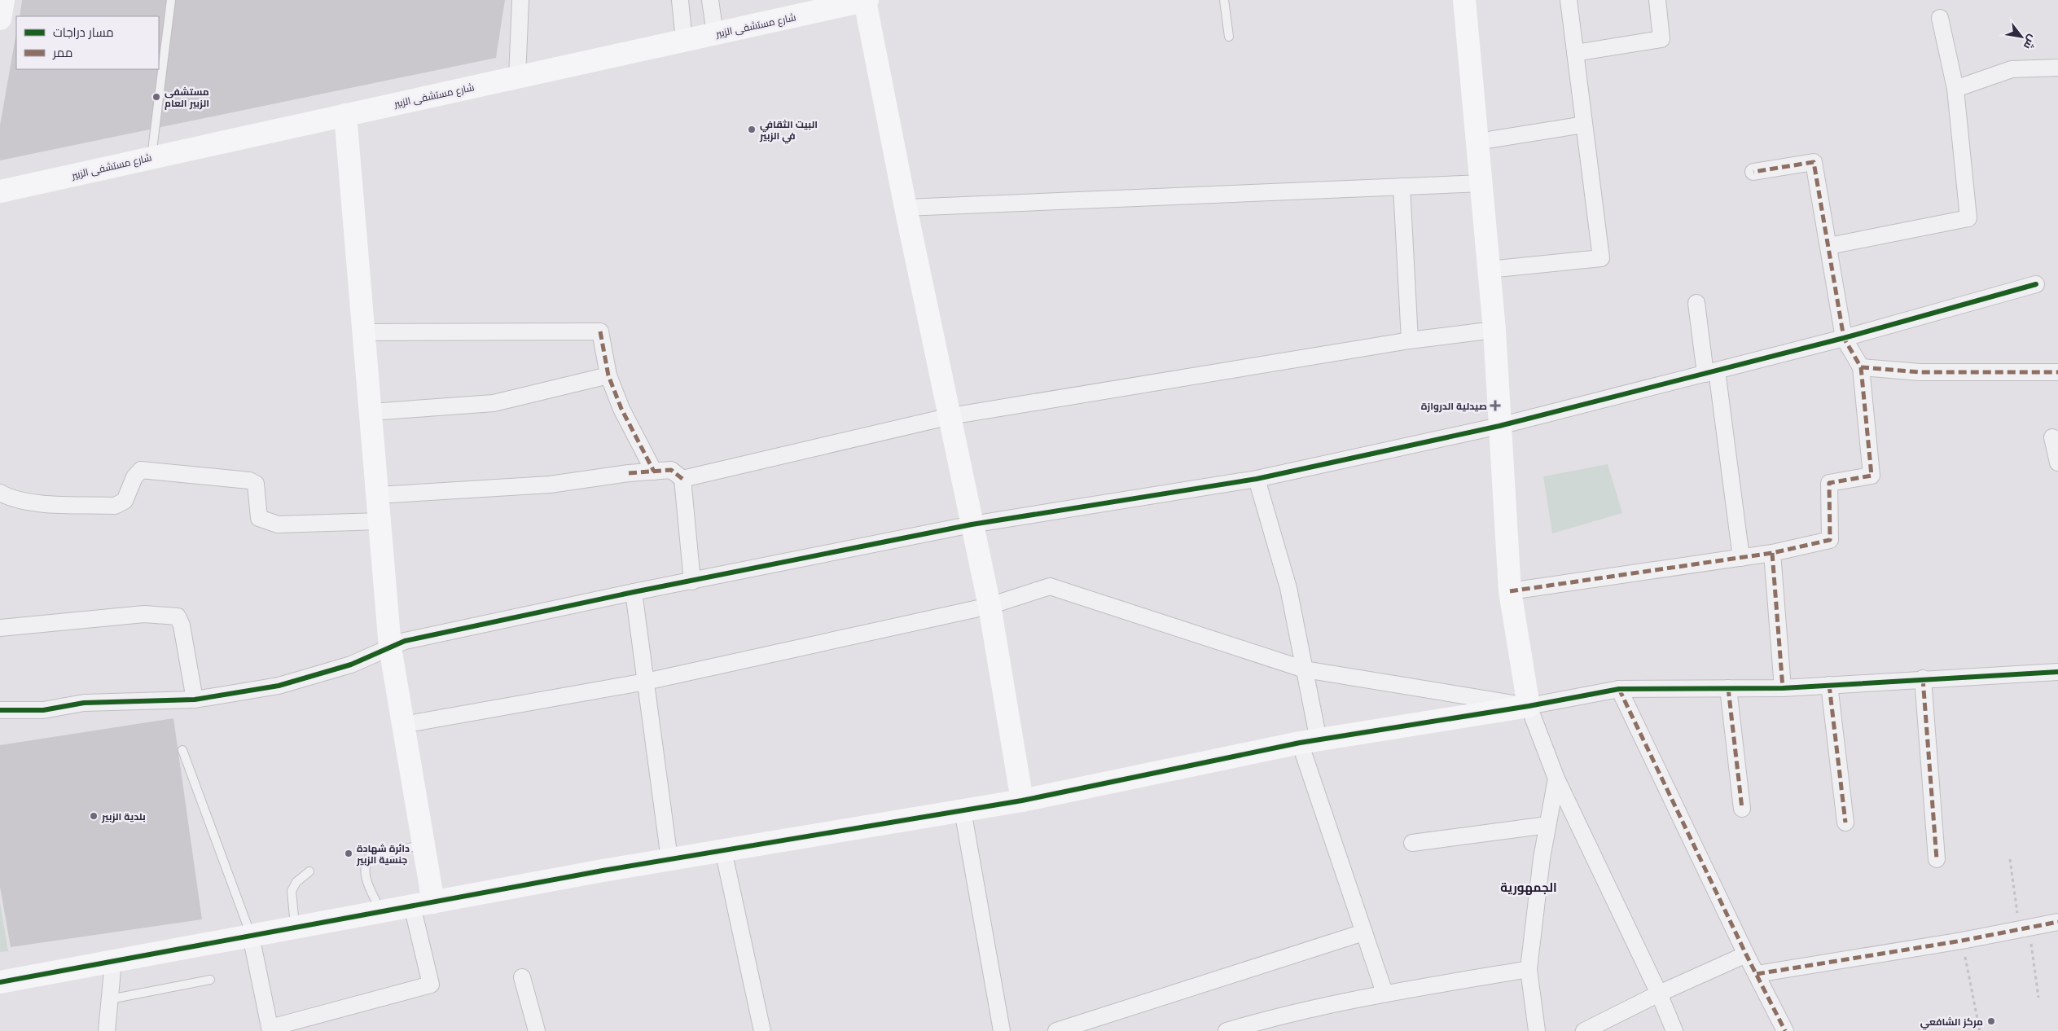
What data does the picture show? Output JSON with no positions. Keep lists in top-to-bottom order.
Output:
{
  "streets": {
    "street": ["شارع مستشفى الزبير"]
  },
  "districts": ["الجمهورية"],
  "places": {
    "other": [
      "مستشفى الزبير العام",
      "البيت الثقافي في الزبير",
      "بلدية الزبير",
      "دائرة شهادة جنسية الزبير",
      "مركز الشافعي"
    ],
    "health": ["صيدلية الدروازة"]
  },
  "legend": ["مسار دراجات", "ممر"],
  "north": "bottom right"
}
